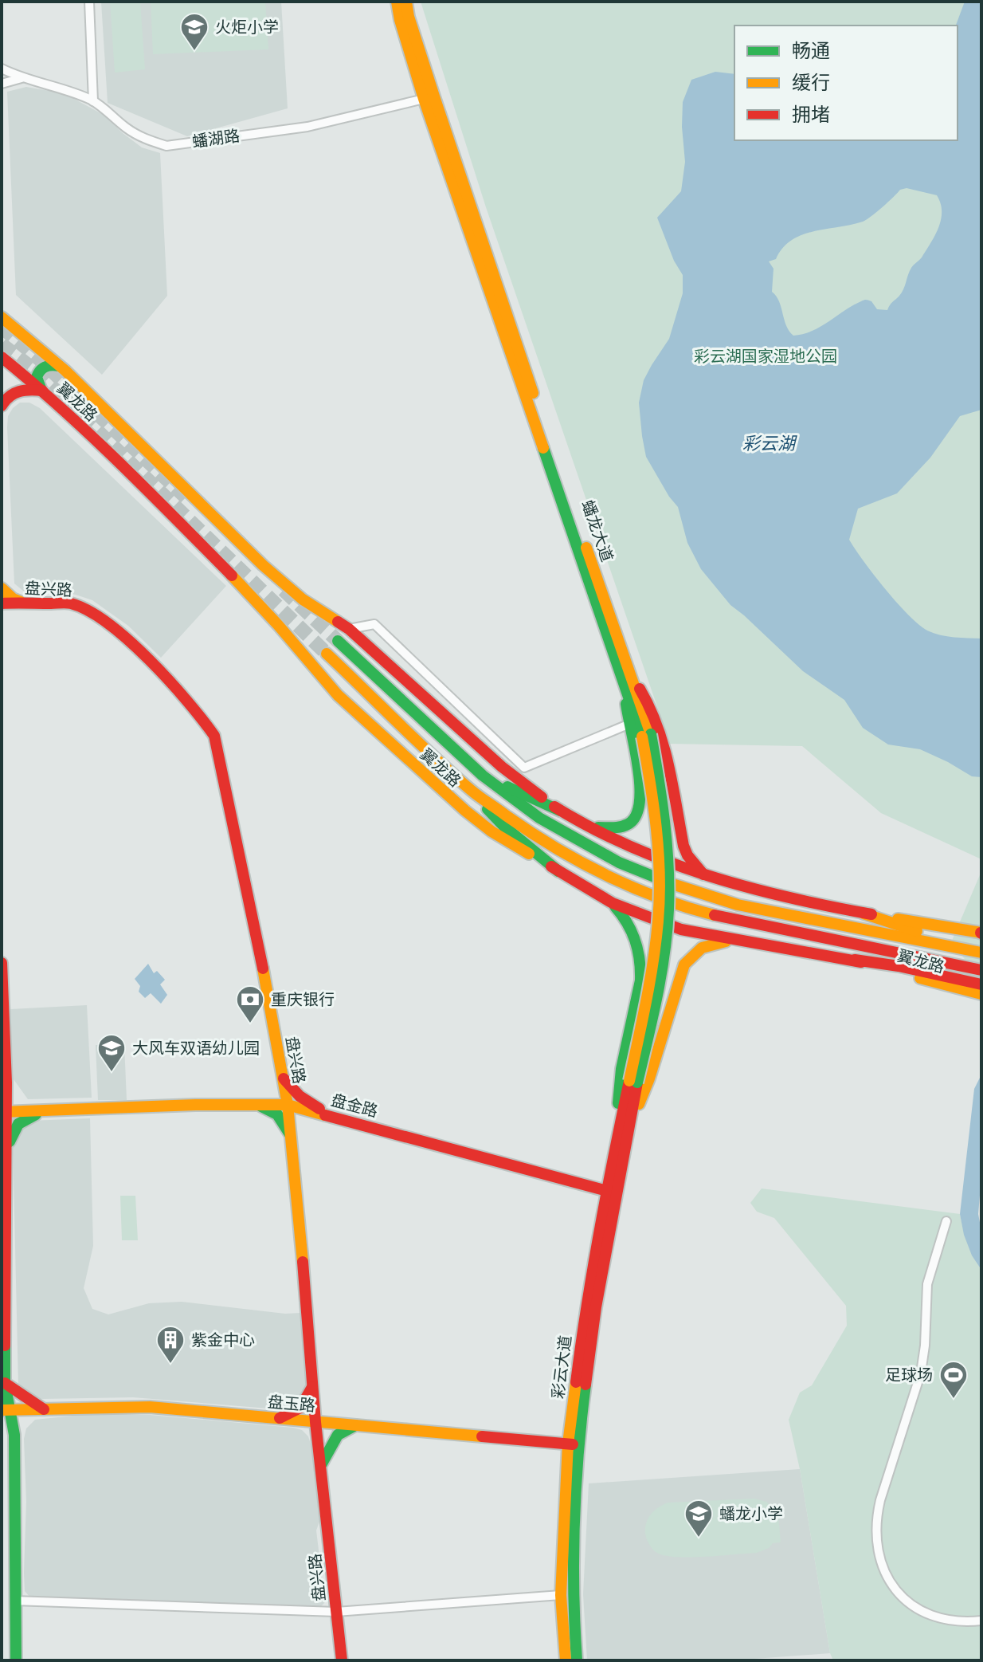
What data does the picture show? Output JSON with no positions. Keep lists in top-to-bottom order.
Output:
{
  "streets": {
    "main road": [
      "翼龙路",
      "蟠龙大道",
      "盘兴路",
      "盘金路",
      "彩云大道",
      "盘玉路"
    ],
    "street": ["蟠湖路"]
  },
  "crossings": [
    ["蟠湖路", "蟠龙大道"],
    ["蟠龙大道", "彩云大道"],
    ["盘兴路", "盘金路"],
    ["盘兴路", "盘玉路"],
    ["盘金路", "彩云大道"],
    ["彩云大道", "盘玉路"]
  ],
  "water": ["彩云湖"],
  "parks": ["彩云湖国家湿地公园"],
  "places": {
    "school or university": ["火炬小学", "大风车双语幼儿园", "蟠龙小学"],
    "bank": ["重庆银行"],
    "building": ["紫金中心"],
    "sports": ["足球场"]
  },
  "legend": ["畅通", "缓行", "拥堵"]
}
